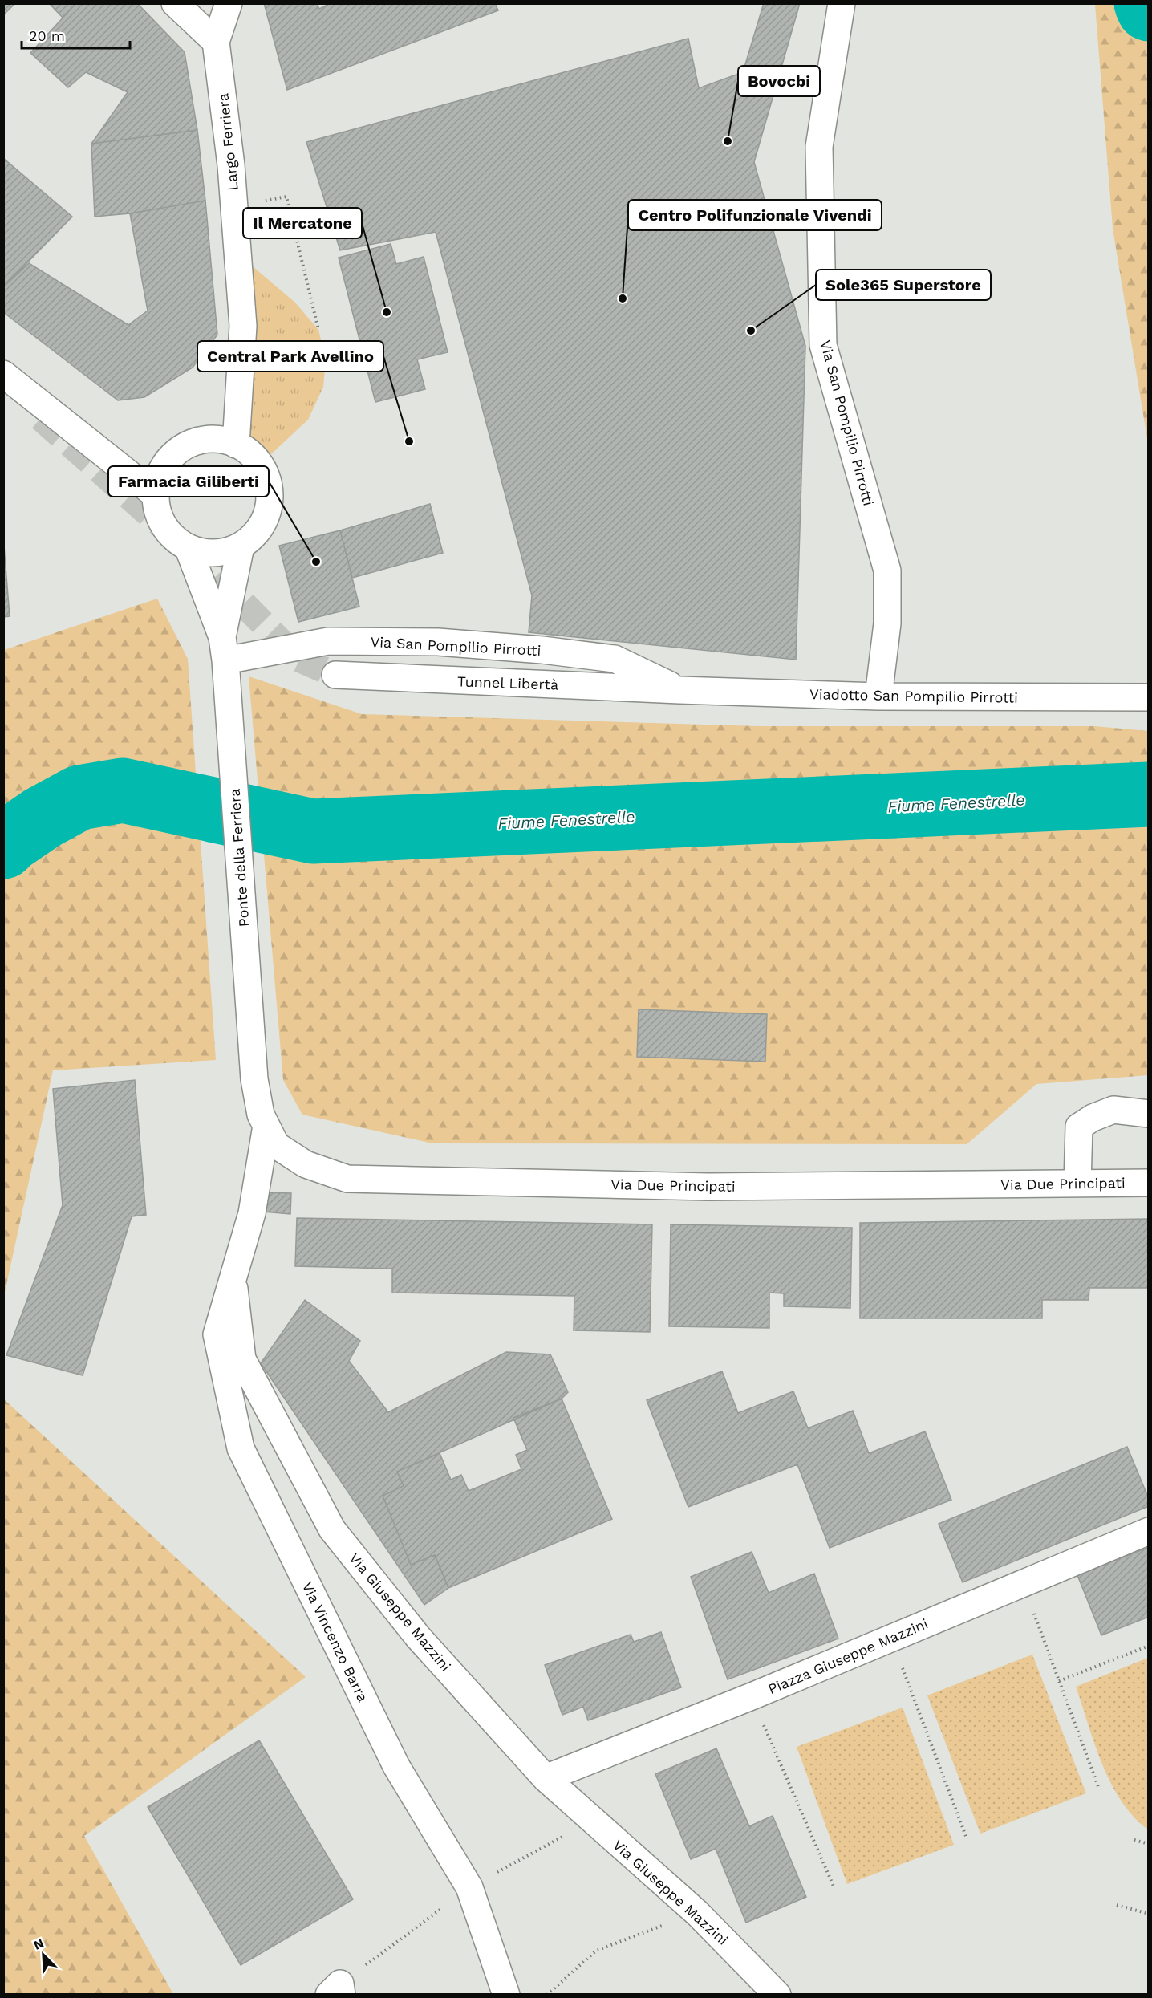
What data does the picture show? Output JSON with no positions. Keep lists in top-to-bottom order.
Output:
{
  "streets": {
    "street": [
      "Largo Ferriera",
      "Via San Pompilio Pirrotti",
      "Tunnel Libertà",
      "Viadotto San Pompilio Pirrotti",
      "Ponte della Ferriera",
      "Via Due Principati",
      "Via Giuseppe Mazzini",
      "Via Vincenzo Barra",
      "Piazza Giuseppe Mazzini"
    ]
  },
  "crossings": [
    ["Via San Pompilio Pirrotti", "Tunnel Libertà"],
    ["Via San Pompilio Pirrotti", "Viadotto San Pompilio Pirrotti"],
    ["Via San Pompilio Pirrotti", "Ponte della Ferriera"],
    ["Tunnel Libertà", "Viadotto San Pompilio Pirrotti"],
    ["Ponte della Ferriera", "Via Due Principati"],
    ["Via Due Principati", "Via Giuseppe Mazzini"],
    ["Via Giuseppe Mazzini", "Via Vincenzo Barra"],
    ["Via Giuseppe Mazzini", "Piazza Giuseppe Mazzini"]
  ],
  "water": ["Fiume Fenestrelle"],
  "places": [
    "Bovocbi",
    "Centro Polifunzionale Vivendi",
    "Il Mercatone",
    "Sole365 Superstore",
    "Central Park Avellino",
    "Farmacia Giliberti"
  ],
  "scale_bar": "20 m",
  "north": "top left"
}
